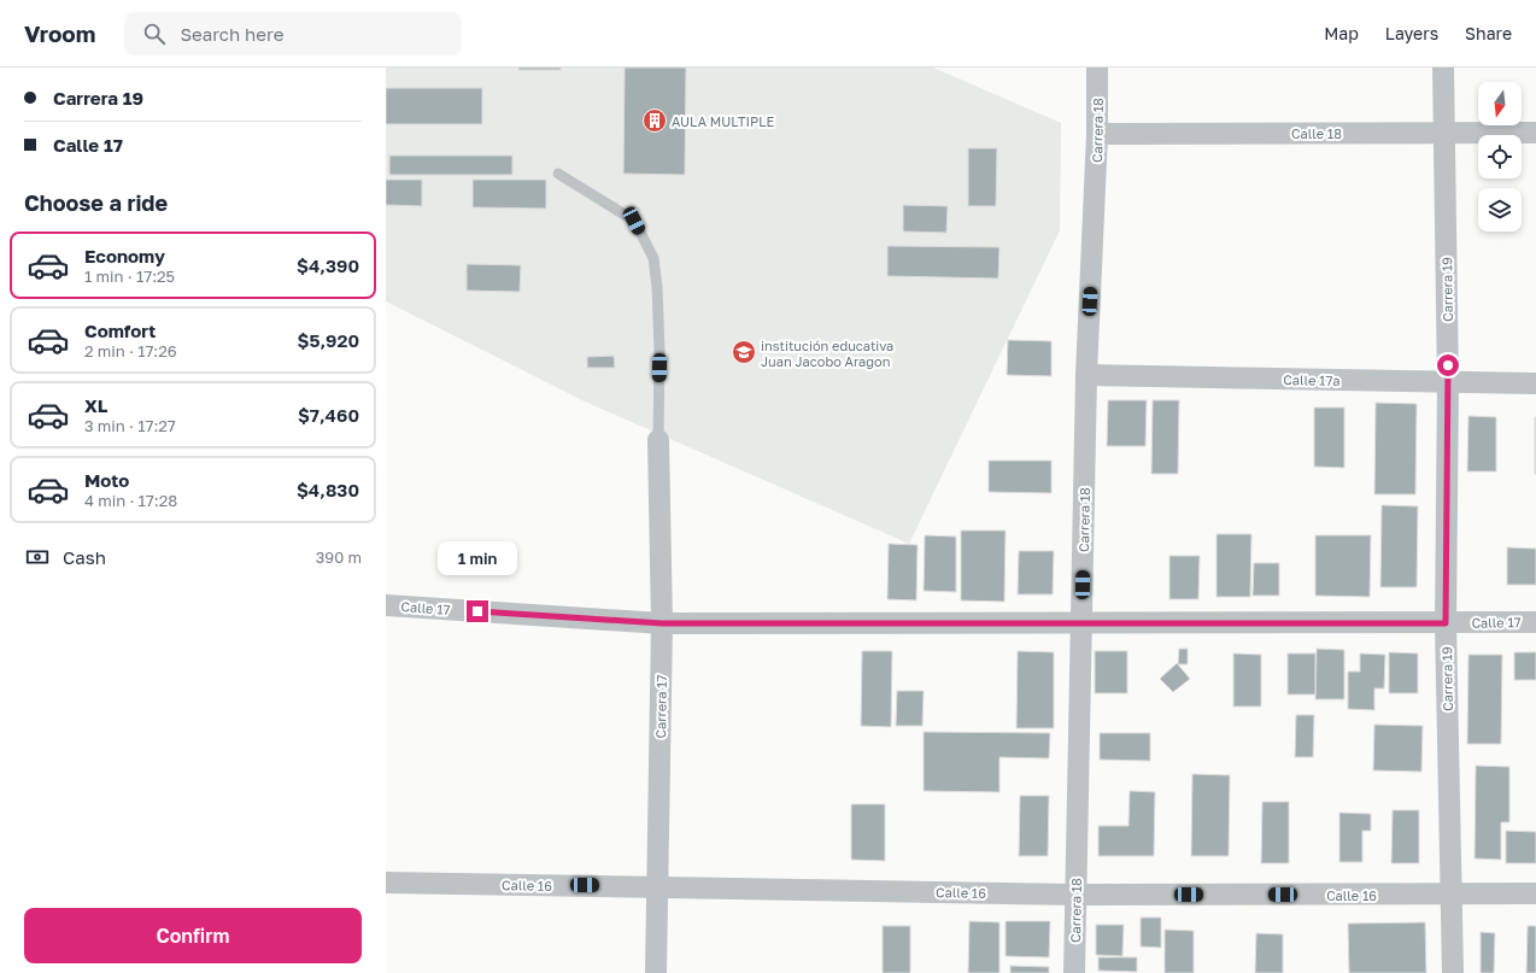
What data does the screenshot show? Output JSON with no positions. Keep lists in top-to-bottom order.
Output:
{
  "streets": {
    "street": [
      "Carrera 18",
      "Calle 18",
      "Carrera 19",
      "Calle 17a",
      "Calle 17",
      "Carrera 17",
      "Calle 16"
    ]
  },
  "crossings": [
    ["Carrera 18", "Calle 18"],
    ["Carrera 18", "Calle 17a"],
    ["Carrera 18", "Calle 17"],
    ["Carrera 18", "Calle 16"],
    ["Calle 18", "Carrera 19"],
    ["Carrera 19", "Calle 17a"],
    ["Carrera 19", "Calle 17"],
    ["Carrera 19", "Calle 16"],
    ["Calle 17", "Carrera 17"],
    ["Carrera 17", "Calle 16"]
  ],
  "places": {
    "building": ["AULA MULTIPLE"],
    "school or university": ["institución educativa Juan Jacobo Aragon"]
  },
  "north": "bottom",
  "page": {
    "header": "Vroom",
    "search": "Search here",
    "nav": ["Map", "Layers", "Share"],
    "banner": ["Carrera 19", "Calle 17"],
    "heading": "Choose a ride",
    "list": [
      {
        "name": "Economy",
        "note": "1 min · 17:25",
        "value": "$4,390"
      },
      {
        "name": "Comfort",
        "note": "2 min · 17:26",
        "value": "$5,920"
      },
      {
        "name": "XL",
        "note": "3 min · 17:27",
        "value": "$7,460"
      },
      {
        "name": "Moto",
        "note": "4 min · 17:28",
        "value": "$4,830"
      }
    ],
    "pay": ["Cash", "390 m"],
    "bubble": "1 min",
    "buttons": "Confirm"
  }
}
